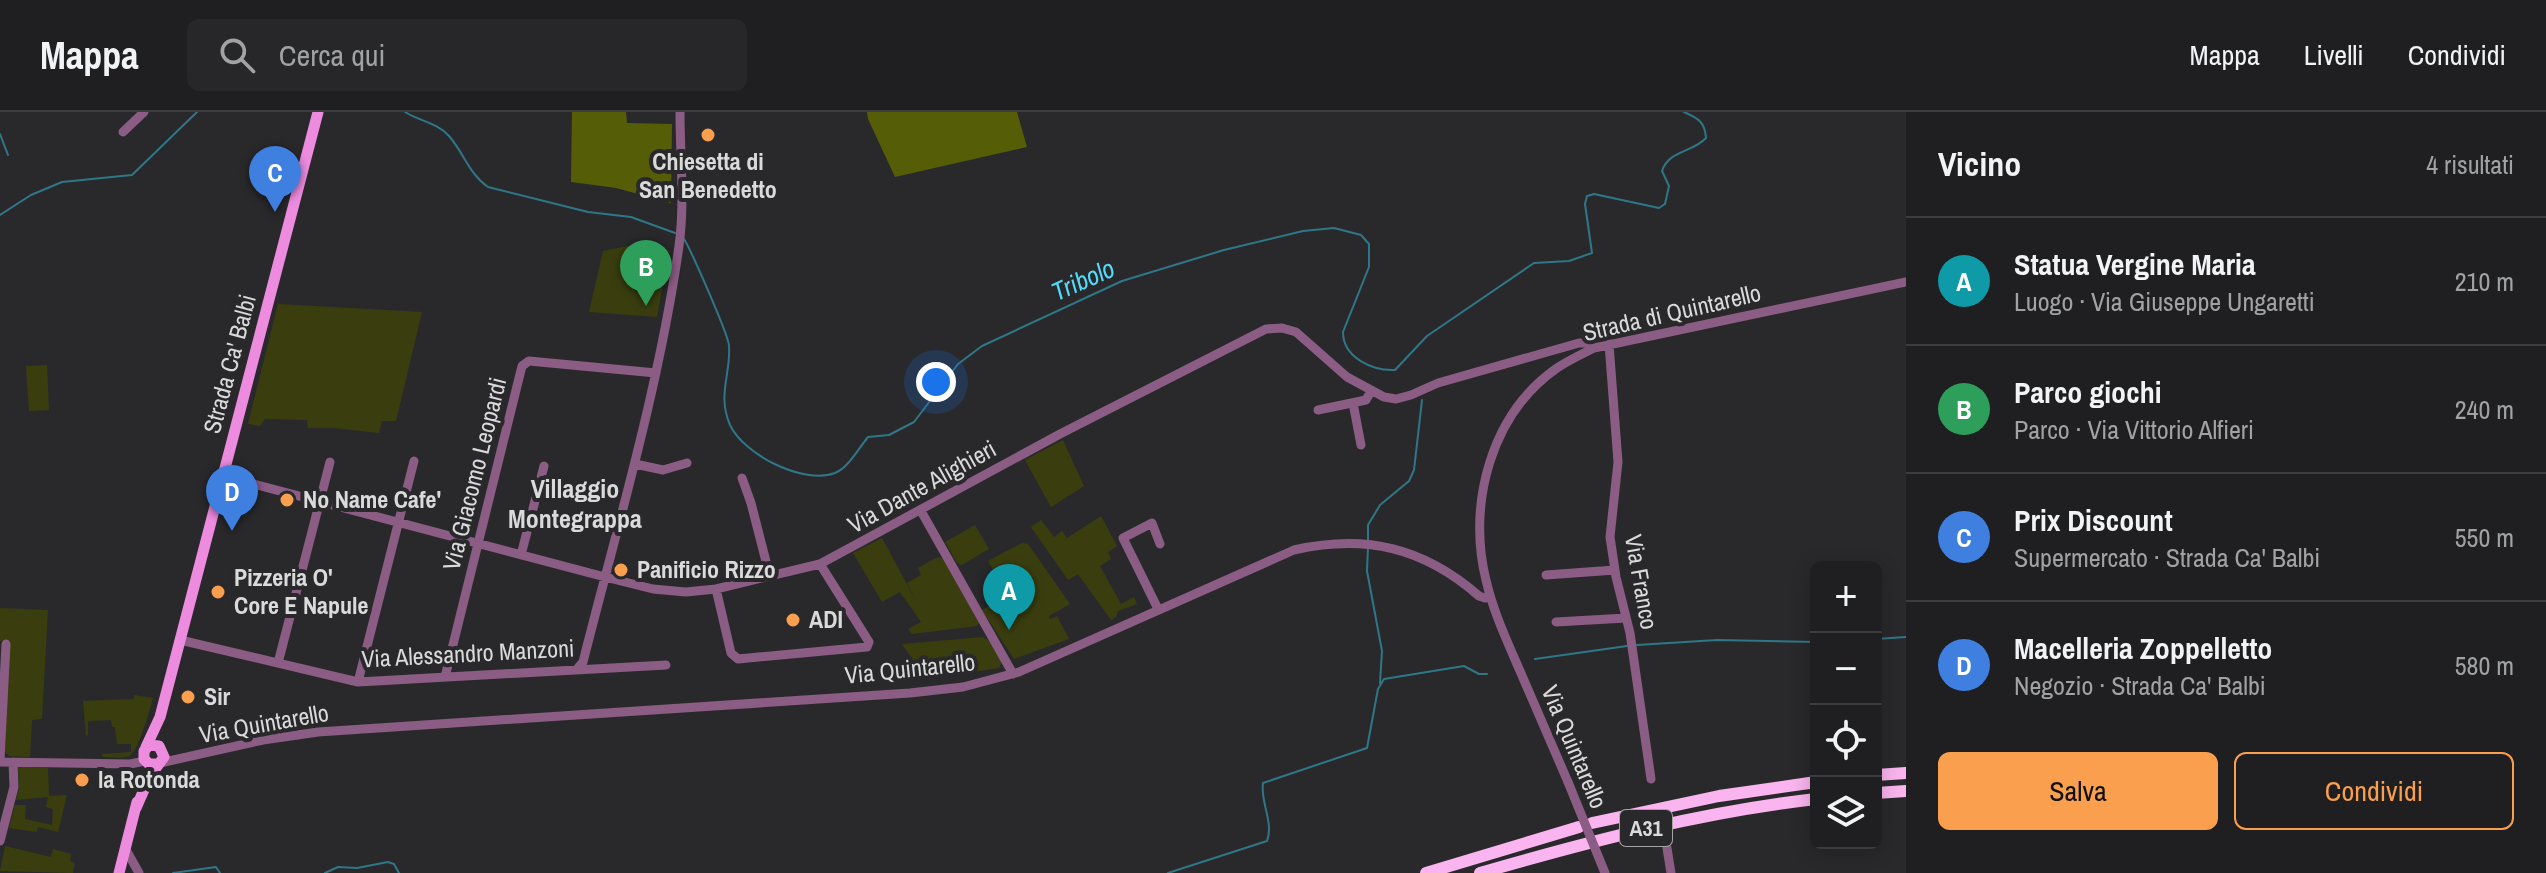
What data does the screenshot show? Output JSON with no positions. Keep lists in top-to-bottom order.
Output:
{
  "streets": {
    "highway": ["A31"],
    "main road": ["Strada Ca' Balbi"],
    "street": [
      "Strada di Quintarello",
      "Via Giacomo Leopardi",
      "Via Dante Alighieri",
      "Via Franco",
      "Via Alessandro Manzoni",
      "Via Quintarello"
    ]
  },
  "crossings": [
    ["Strada di Quintarello", "Via Dante Alighieri"],
    ["Strada di Quintarello", "Via Franco"],
    ["Strada di Quintarello", "Via Quintarello"],
    ["Strada Ca' Balbi", "Via Dante Alighieri"],
    ["Strada Ca' Balbi", "Via Alessandro Manzoni"],
    ["Strada Ca' Balbi", "Via Quintarello"],
    ["Via Giacomo Leopardi", "Via Dante Alighieri"],
    ["Via Giacomo Leopardi", "Via Alessandro Manzoni"]
  ],
  "districts": ["Villaggio Montegrappa"],
  "water": ["Tribolo"],
  "places": [
    "Chiesetta di San Benedetto",
    "No Name Cafe'",
    "Panificio Rizzo",
    "Pizzeria O' Core E Napule",
    "ADI",
    "Sir",
    "la Rotonda"
  ],
  "page": {
    "header": "Mappa",
    "search": "Cerca qui",
    "nav": ["Mappa", "Livelli", "Condividi"],
    "heading": ["Vicino", "4 risultati"],
    "pins": [
      "C",
      "B",
      "D",
      "A"
    ],
    "list": [
      {
        "mark": "A",
        "name": "Statua Vergine Maria",
        "note": "Luogo · Via Giuseppe Ungaretti",
        "value": "210 m"
      },
      {
        "mark": "B",
        "name": "Parco giochi",
        "note": "Parco · Via Vittorio Alfieri",
        "value": "240 m"
      },
      {
        "mark": "C",
        "name": "Prix Discount",
        "note": "Supermercato · Strada Ca' Balbi",
        "value": "550 m"
      },
      {
        "mark": "D",
        "name": "Macelleria Zoppelletto",
        "note": "Negozio · Strada Ca' Balbi",
        "value": "580 m"
      }
    ],
    "map_buttons": ["+", "−"],
    "buttons": ["Salva", "Condividi"]
  }
}
